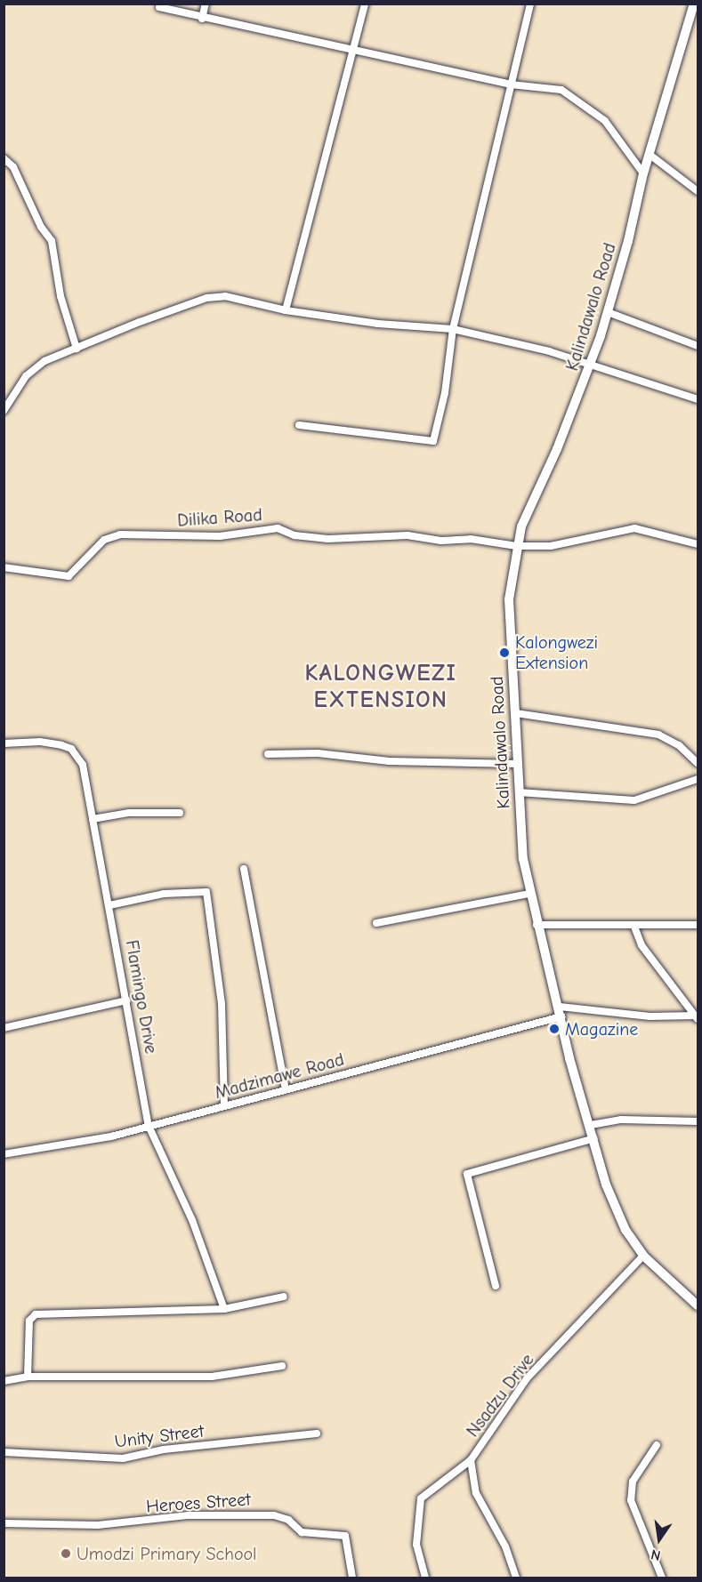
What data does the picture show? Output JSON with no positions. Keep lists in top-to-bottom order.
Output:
{
  "streets": {
    "street": [
      "Kalindawalo Road",
      "Dilika Road",
      "Flamingo Drive",
      "Madzimawe Road",
      "Nsadzu Drive",
      "Unity Street",
      "Heroes Street"
    ]
  },
  "crossings": [
    ["Kalindawalo Road", "Dilika Road"],
    ["Kalindawalo Road", "Madzimawe Road"],
    ["Kalindawalo Road", "Nsadzu Drive"],
    ["Flamingo Drive", "Madzimawe Road"]
  ],
  "districts": ["KALONGWEZI EXTENSION"],
  "places": ["Kalongwezi Extension", "Magazine", "Umodzi Primary School"],
  "north": "bottom"
}
